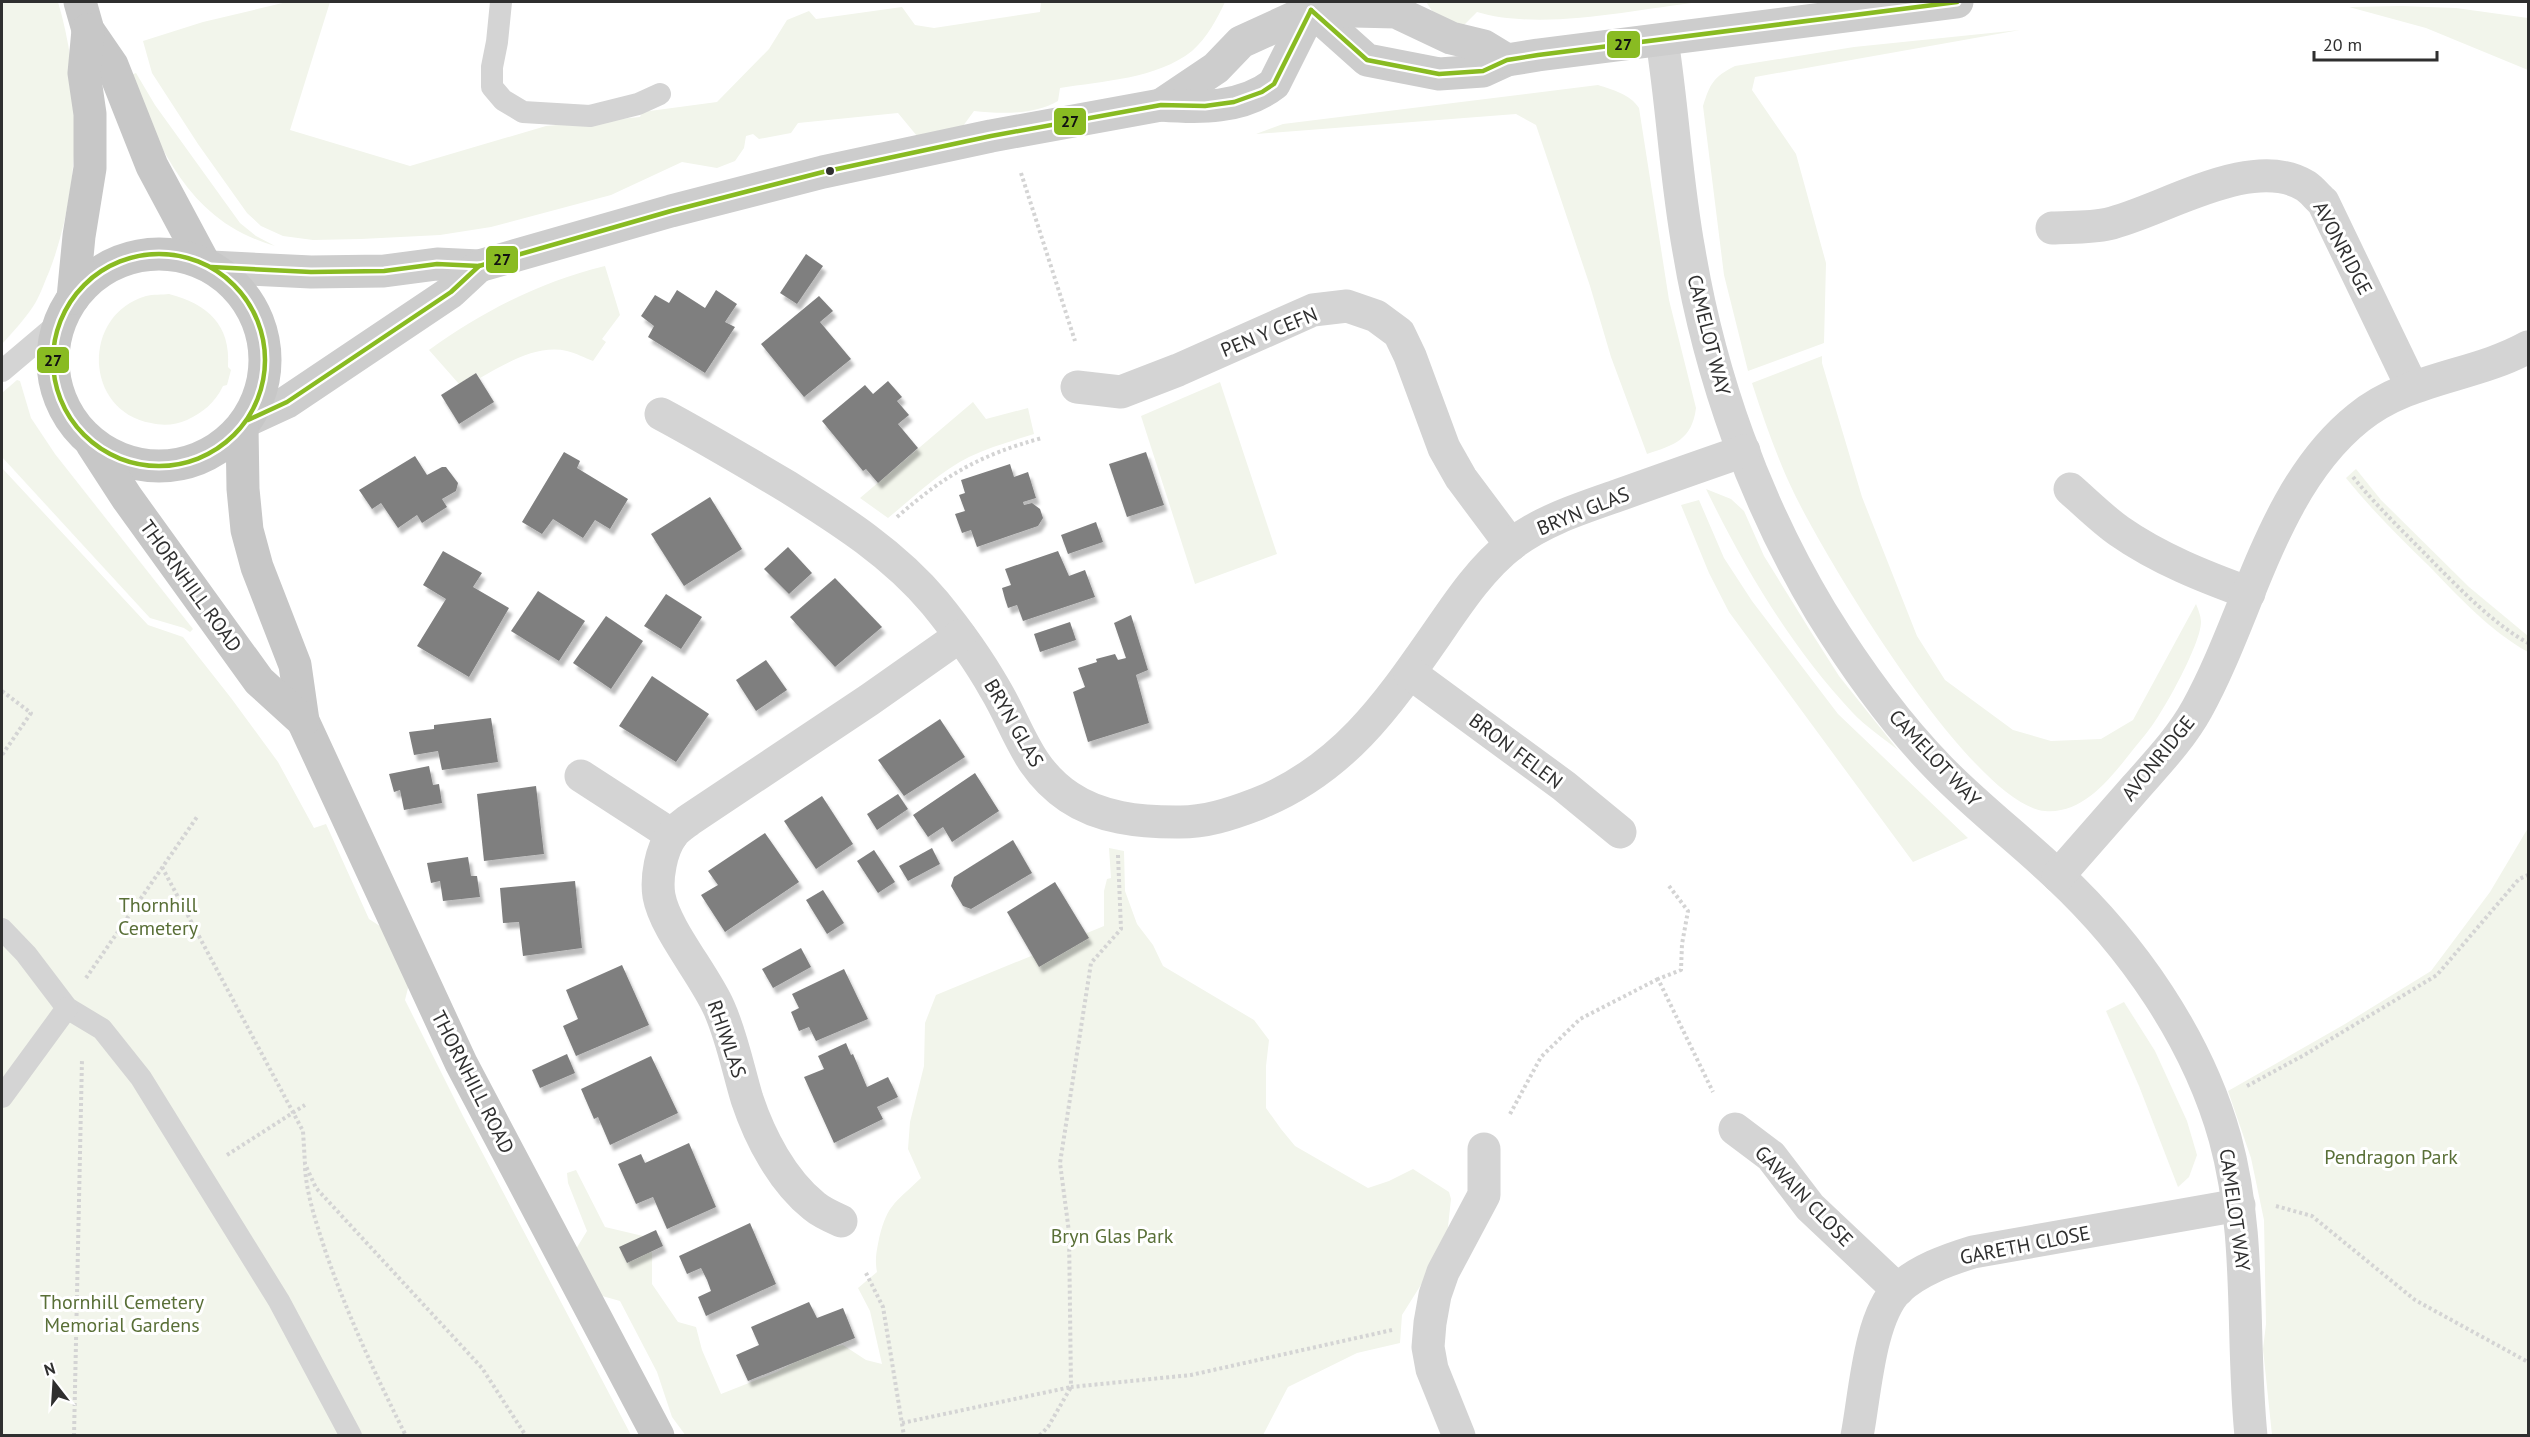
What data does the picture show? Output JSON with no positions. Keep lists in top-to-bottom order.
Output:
{
  "streets": {
    "main road": ["THORNHILL ROAD"],
    "street": [
      "AVONRIDGE",
      "PEN Y CEFN",
      "CAMELOT WAY",
      "BRYN GLAS",
      "BRON FELEN",
      "RHIWLAS",
      "GAWAIN CLOSE",
      "GARETH CLOSE"
    ]
  },
  "crossings": [
    ["AVONRIDGE", "CAMELOT WAY"],
    ["PEN Y CEFN", "BRYN GLAS"],
    ["CAMELOT WAY", "BRYN GLAS"],
    ["CAMELOT WAY", "GARETH CLOSE"],
    ["BRYN GLAS", "BRON FELEN"],
    ["GAWAIN CLOSE", "GARETH CLOSE"]
  ],
  "parks": [
    "Thornhill Cemetery",
    "Pendragon Park",
    "Bryn Glas Park",
    "Thornhill Cemetery Memorial Gardens"
  ],
  "lines": ["transit line 27"],
  "scale_bar": "20 m",
  "north": "top"
}
